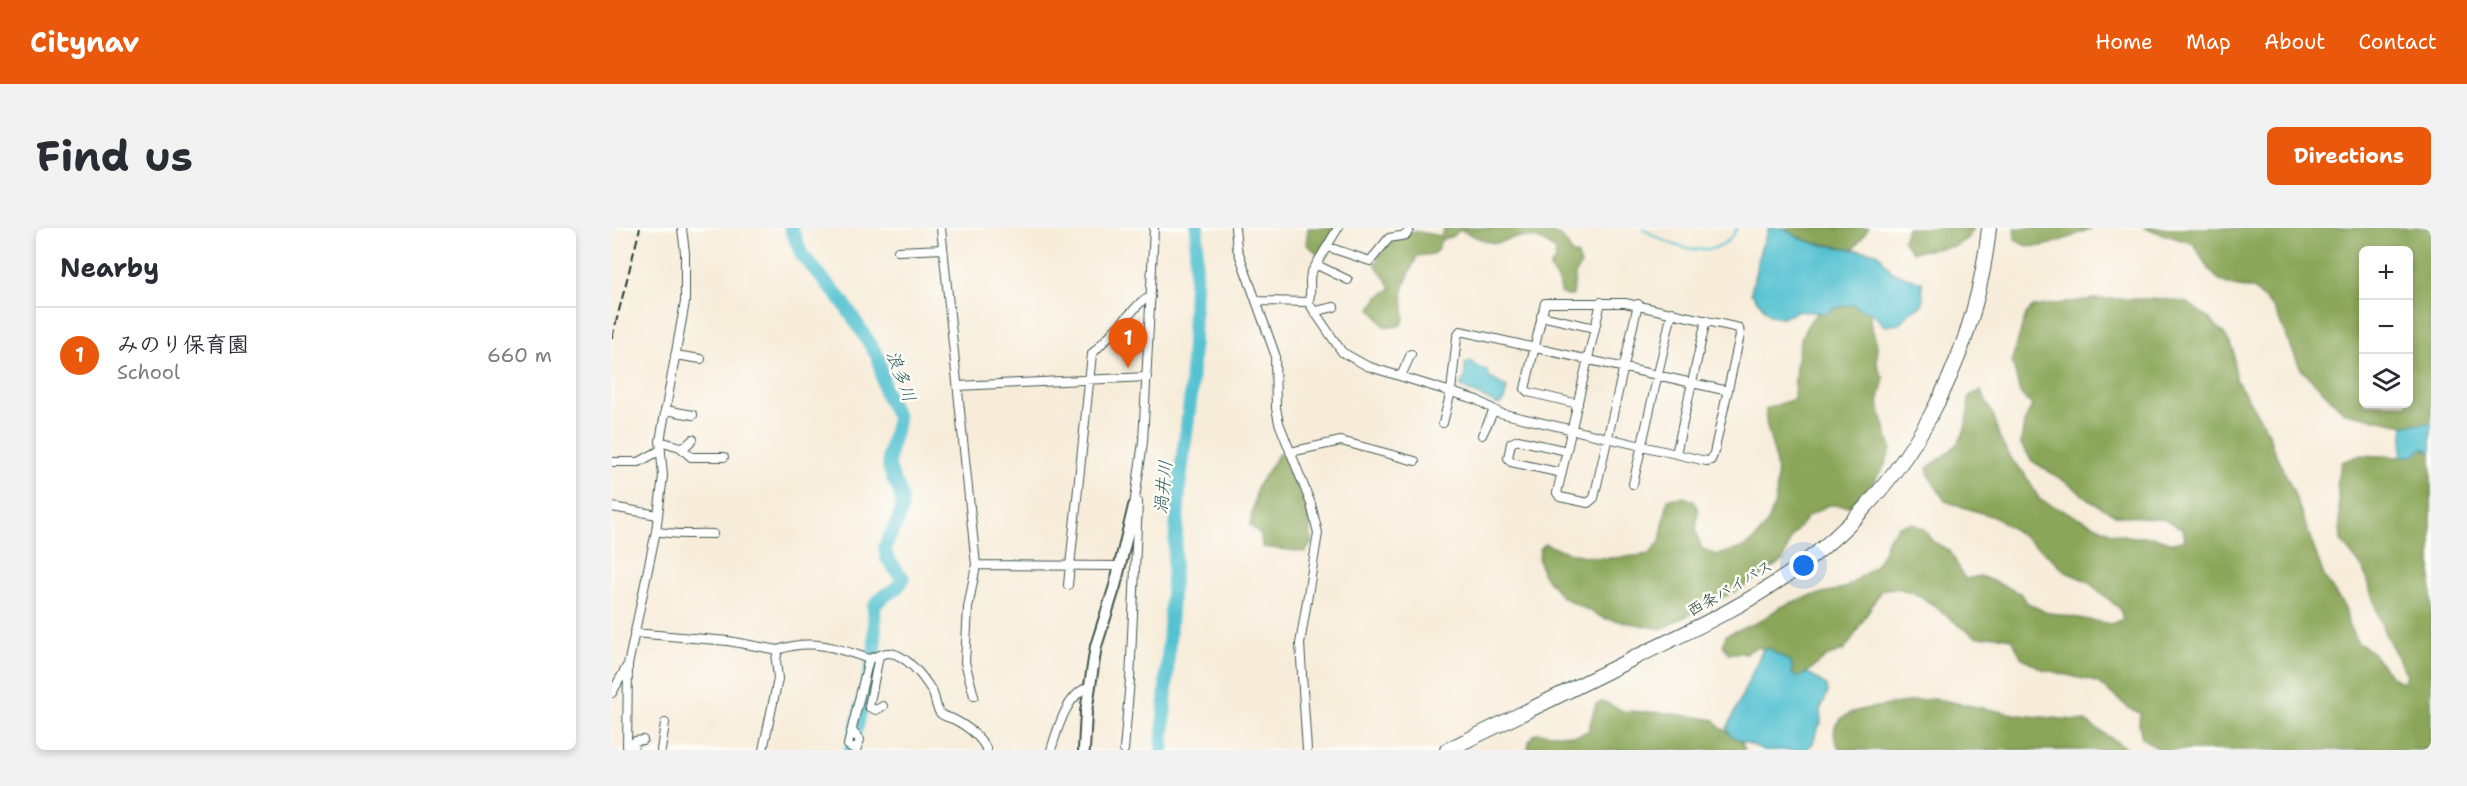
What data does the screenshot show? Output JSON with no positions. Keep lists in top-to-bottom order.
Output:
{
  "streets": {
    "highway": ["西条バイパス"]
  },
  "water": ["浪多川", "渦井川"],
  "page": {
    "header": "Citynav",
    "nav": [
      "Home",
      "Map",
      "About",
      "Contact"
    ],
    "buttons": "Directions",
    "title": "Find us",
    "heading": "Nearby",
    "map_buttons": ["+", "−"],
    "list": [
      {
        "mark": "1",
        "name": "みのり保育園",
        "note": "School",
        "value": "660 m"
      }
    ],
    "pins": "1"
  }
}
